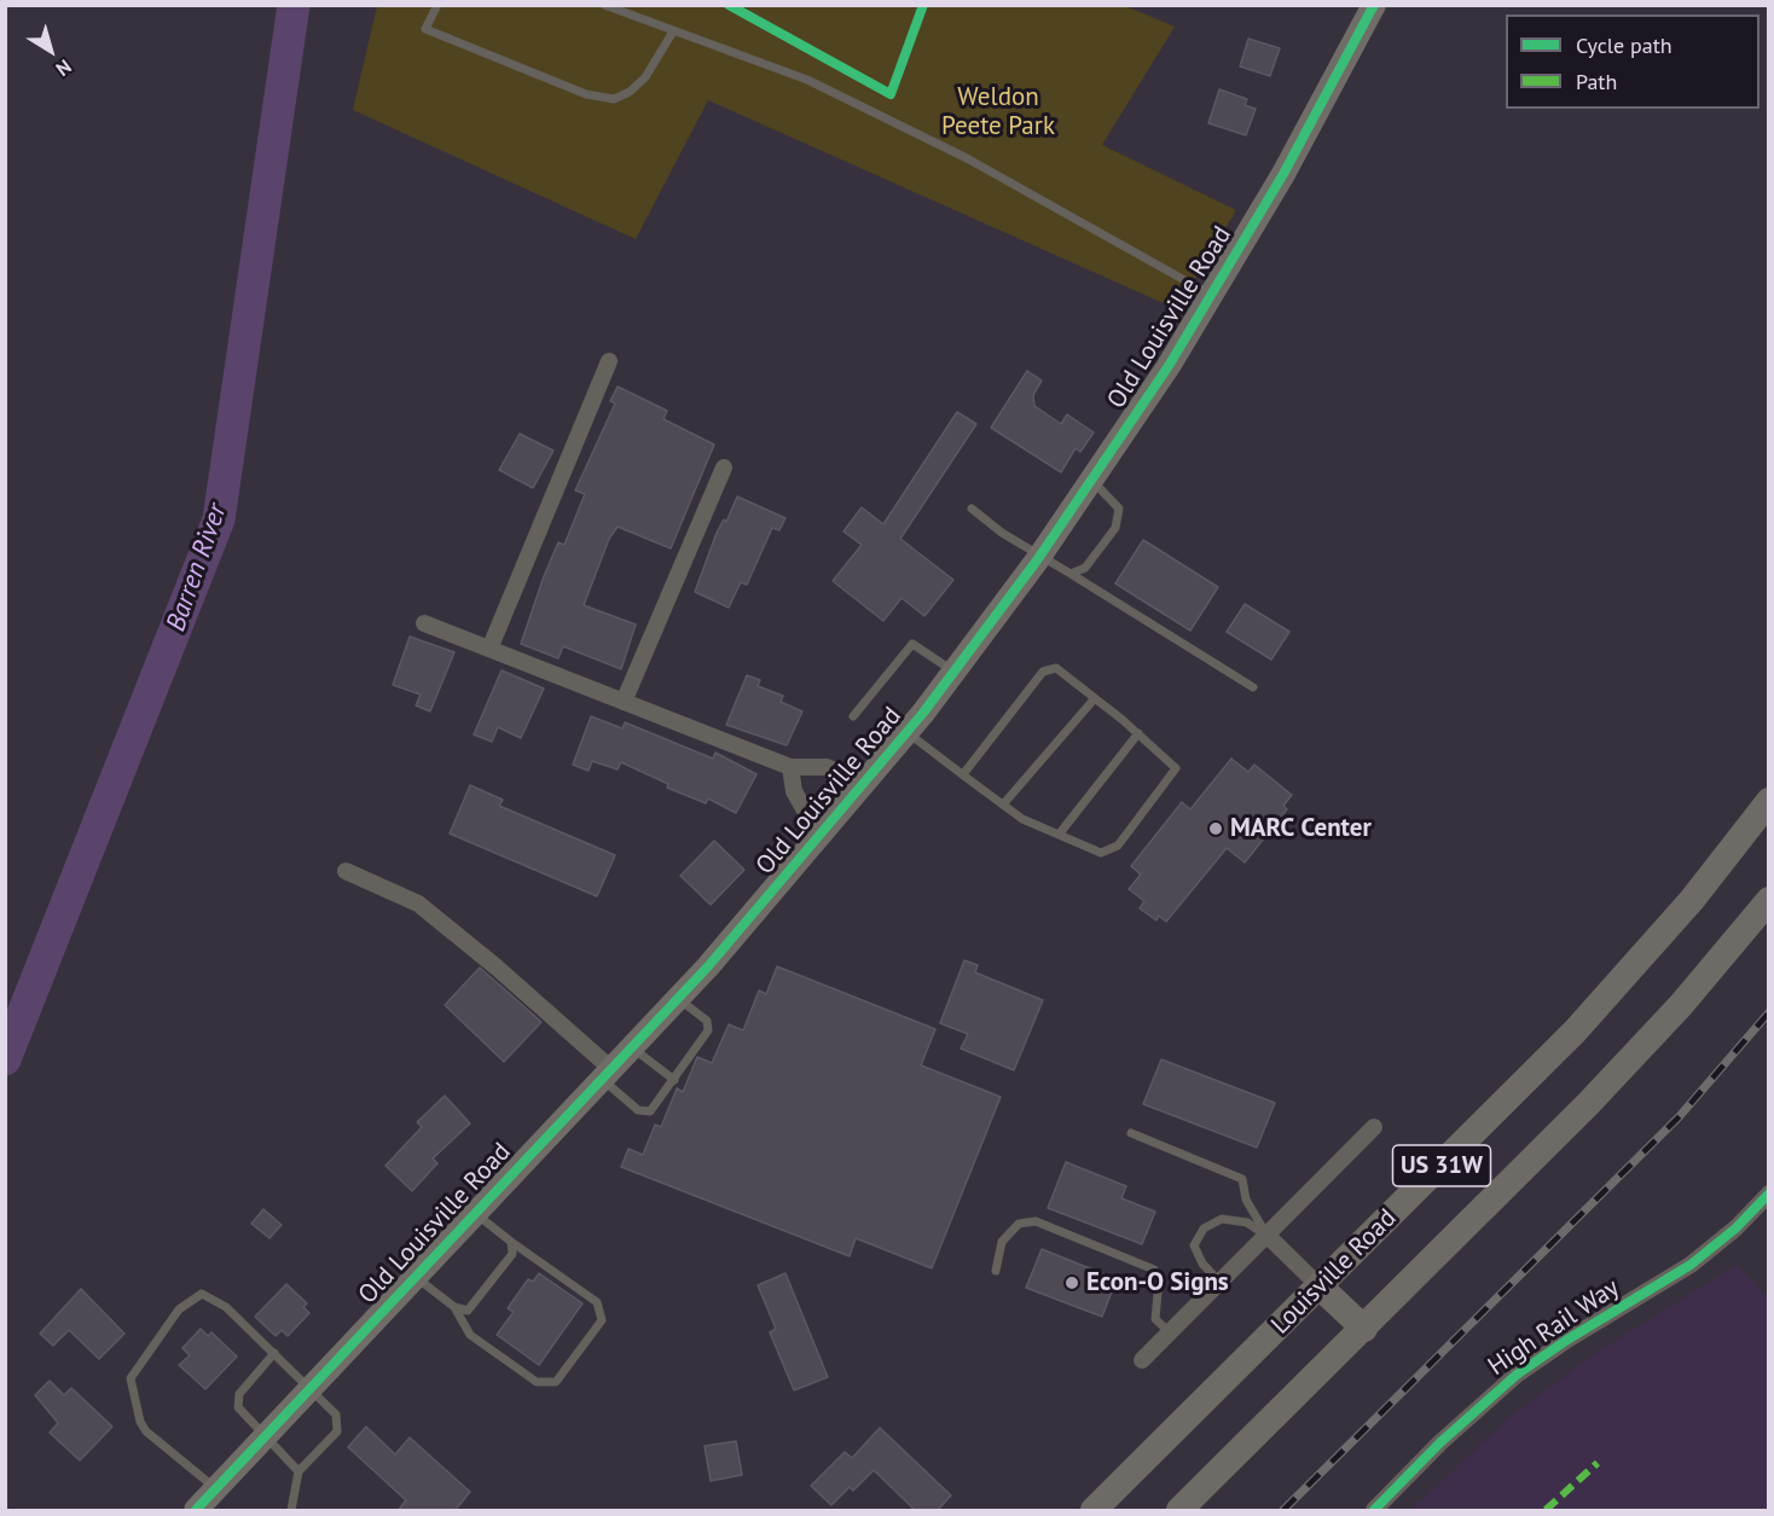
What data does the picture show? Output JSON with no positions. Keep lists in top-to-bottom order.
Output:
{
  "streets": {
    "main road": ["US 31W", "Louisville Road"],
    "street": ["Old Louisville Road", "High Rail Way"]
  },
  "water": ["Barren River"],
  "parks": ["Weldon Peete Park"],
  "places": ["MARC Center", "Econ-O Signs"],
  "legend": ["Cycle path", "Path"],
  "north": "bottom right"
}
